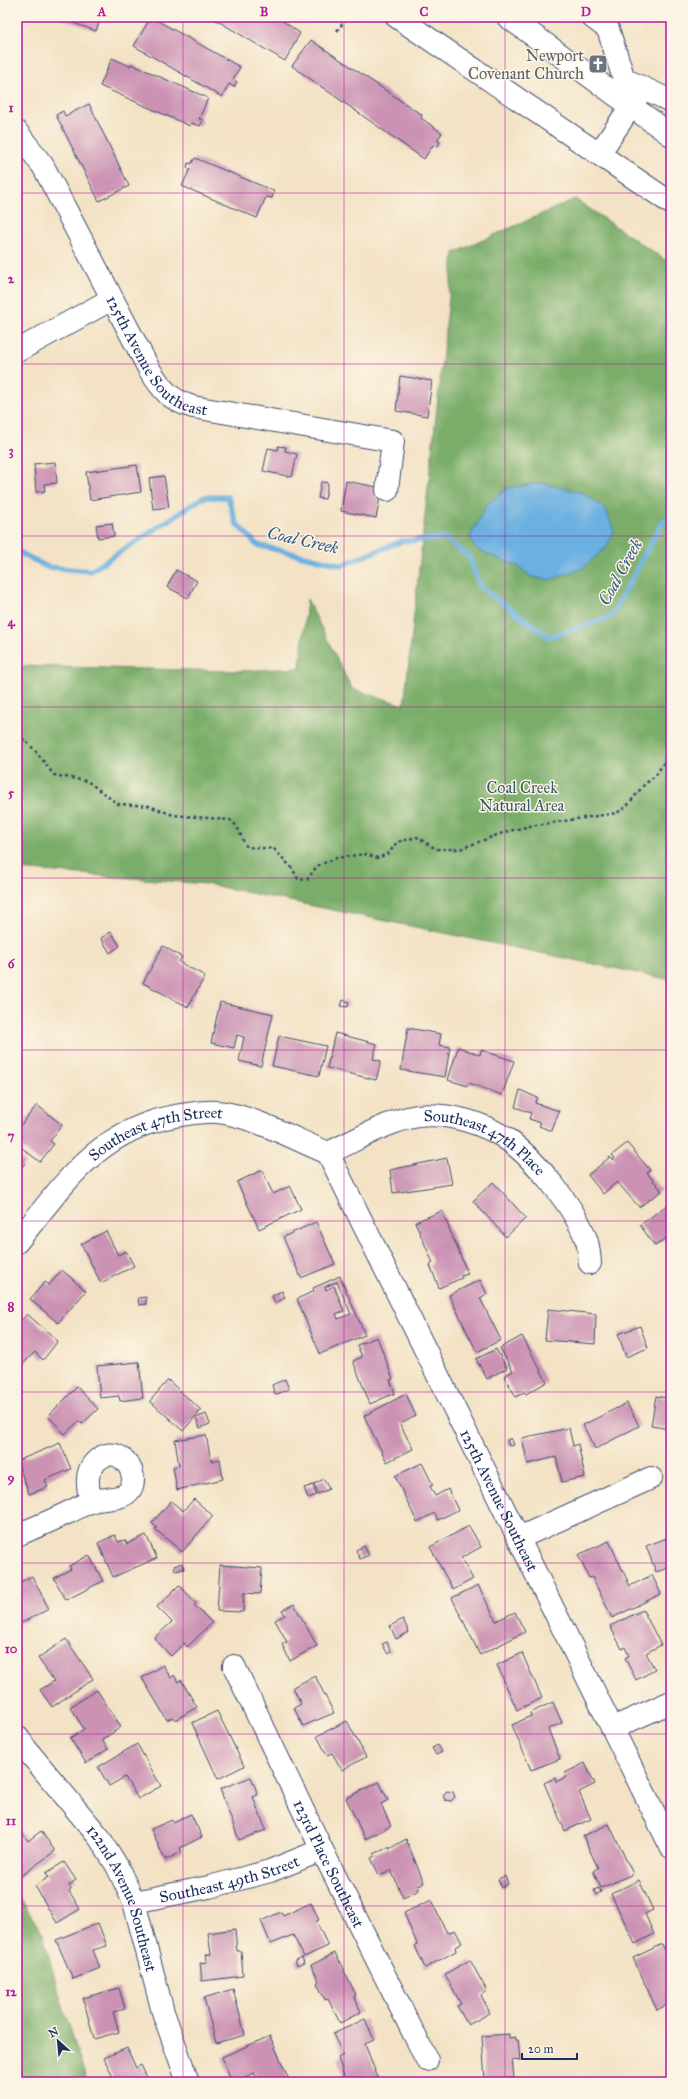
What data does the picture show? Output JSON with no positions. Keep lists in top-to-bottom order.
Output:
{
  "streets": {
    "street": [
      "125th Avenue Southeast",
      "Southeast 47th Street",
      "Southeast 47th Place",
      "123rd Place Southeast",
      "Southeast 49th Street",
      "122nd Avenue Southeast"
    ]
  },
  "crossings": [
    ["125th Avenue Southeast", "Southeast 47th Street"],
    ["125th Avenue Southeast", "Southeast 47th Place"],
    ["Southeast 47th Street", "Southeast 47th Place"],
    ["123rd Place Southeast", "Southeast 49th Street"],
    ["Southeast 49th Street", "122nd Avenue Southeast"]
  ],
  "water": ["Coal Creek"],
  "parks": ["Coal Creek Natural Area"],
  "places": {
    "church": ["Newport Covenant Church"]
  },
  "scale_bar": "20 m",
  "north": "top left",
  "grid": {
    "columns": [
      "A",
      "B",
      "C",
      "D"
    ],
    "rows": [
      "1",
      "2",
      "3",
      "4",
      "5",
      "6",
      "7",
      "8",
      "9",
      "10",
      "11",
      "12"
    ]
  }
}
